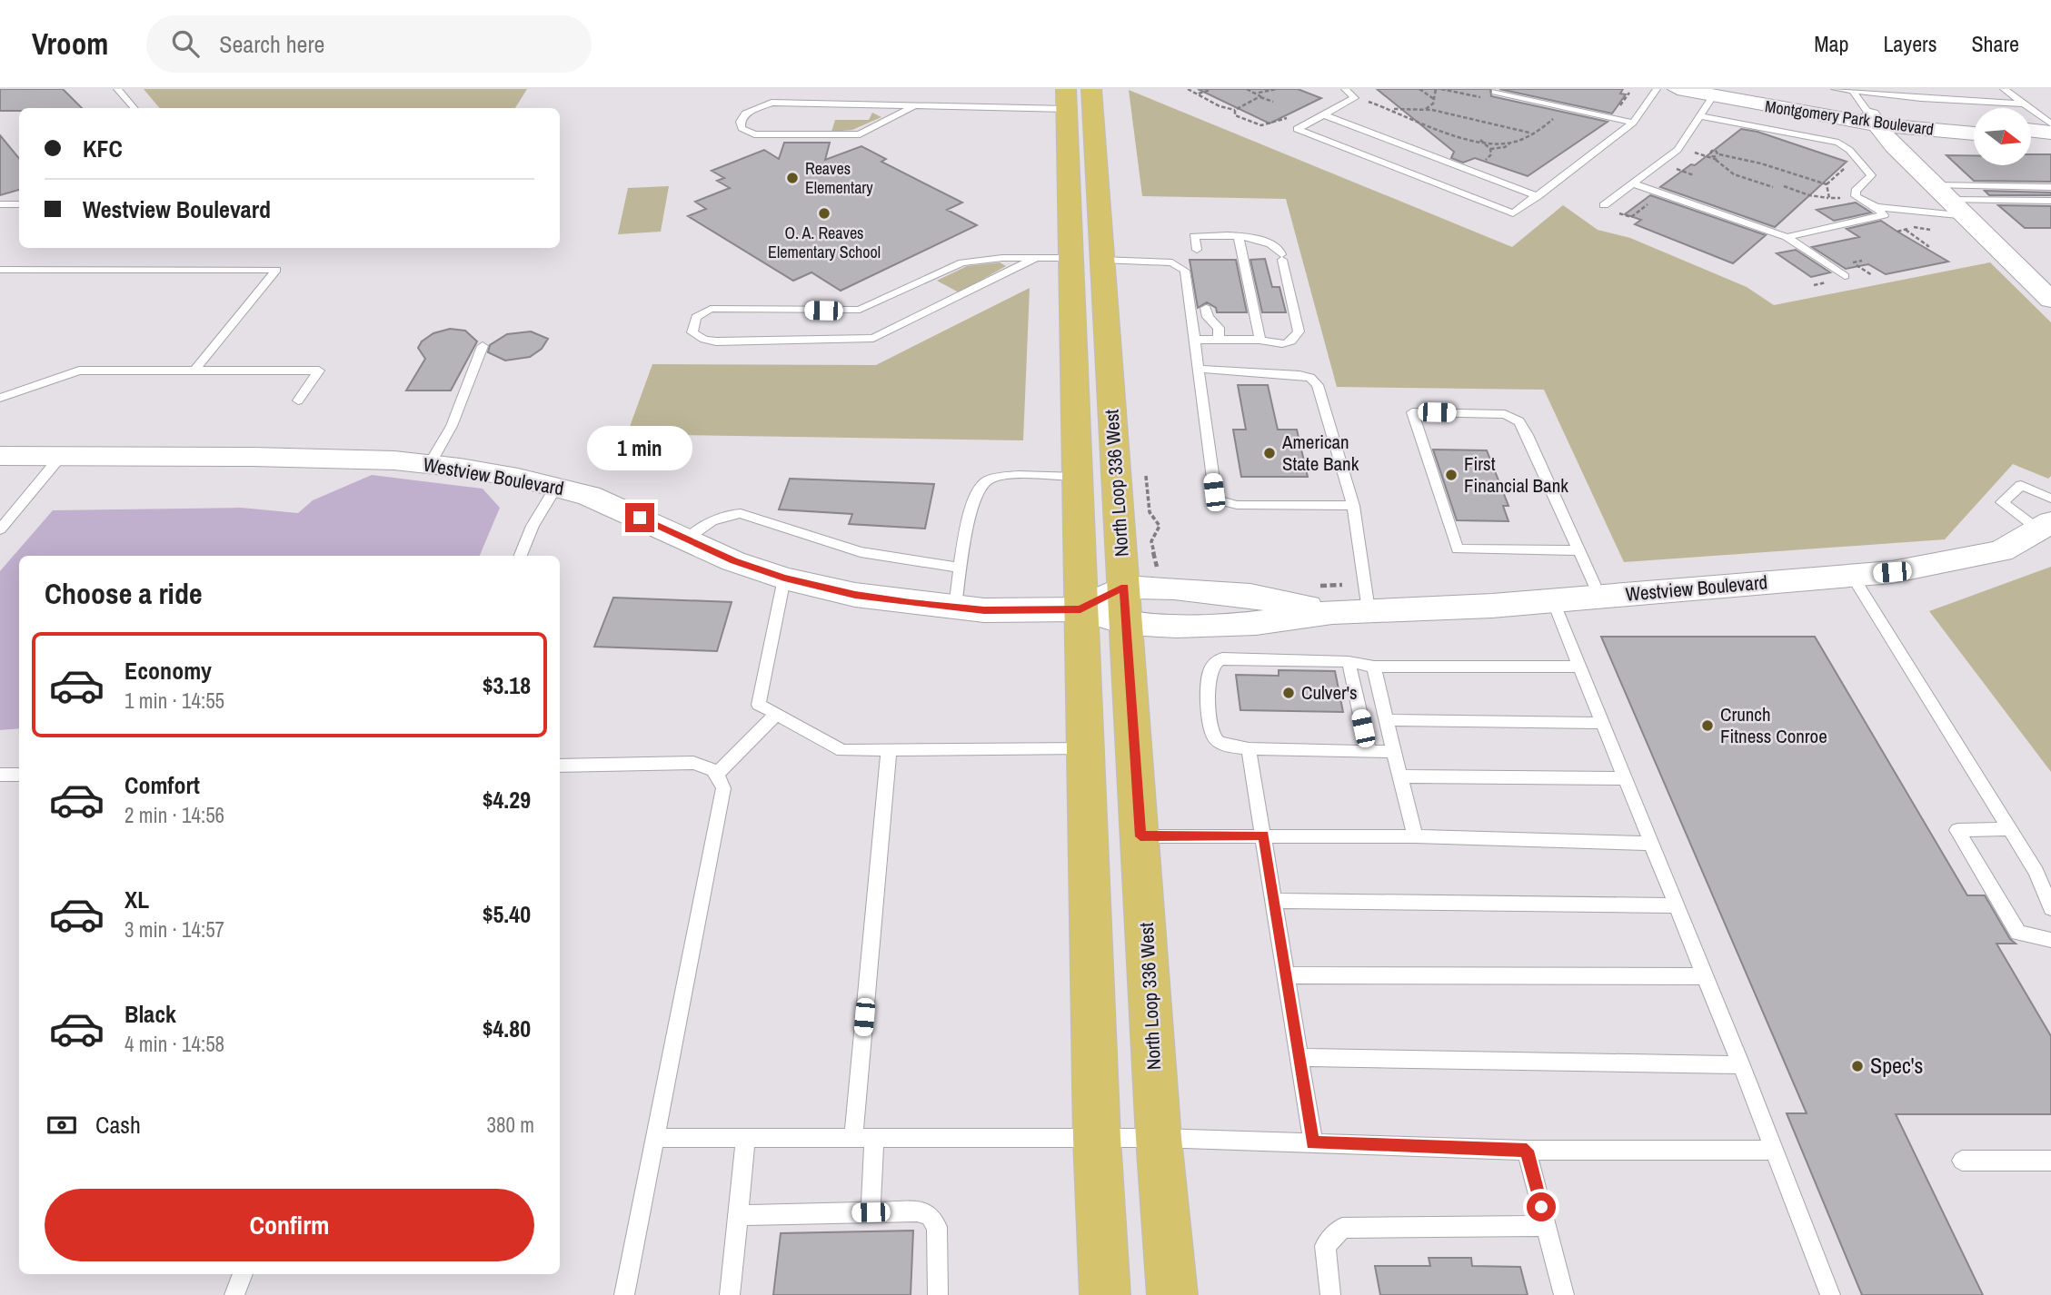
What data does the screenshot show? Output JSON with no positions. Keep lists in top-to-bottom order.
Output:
{
  "streets": {
    "main road": ["North Loop 336 West"],
    "street": ["Montgomery Park Boulevard", "Westview Boulevard"]
  },
  "crossings": [
    ["Westview Boulevard", "North Loop 336 West"]
  ],
  "places": [
    "Reaves Elementary",
    "O. A. Reaves Elementary School",
    "American State Bank",
    "First Financial Bank",
    "Culver's",
    "Crunch Fitness Conroe",
    "Spec's"
  ],
  "north": "right",
  "page": {
    "header": "Vroom",
    "search": "Search here",
    "nav": ["Map", "Layers", "Share"],
    "banner": ["KFC", "Westview Boulevard"],
    "bubble": "1 min",
    "heading": "Choose a ride",
    "list": [
      {
        "name": "Economy",
        "note": "1 min · 14:55",
        "value": "$3.18"
      },
      {
        "name": "Comfort",
        "note": "2 min · 14:56",
        "value": "$4.29"
      },
      {
        "name": "XL",
        "note": "3 min · 14:57",
        "value": "$5.40"
      },
      {
        "name": "Black",
        "note": "4 min · 14:58",
        "value": "$4.80"
      }
    ],
    "pay": ["Cash", "380 m"],
    "buttons": "Confirm"
  }
}
